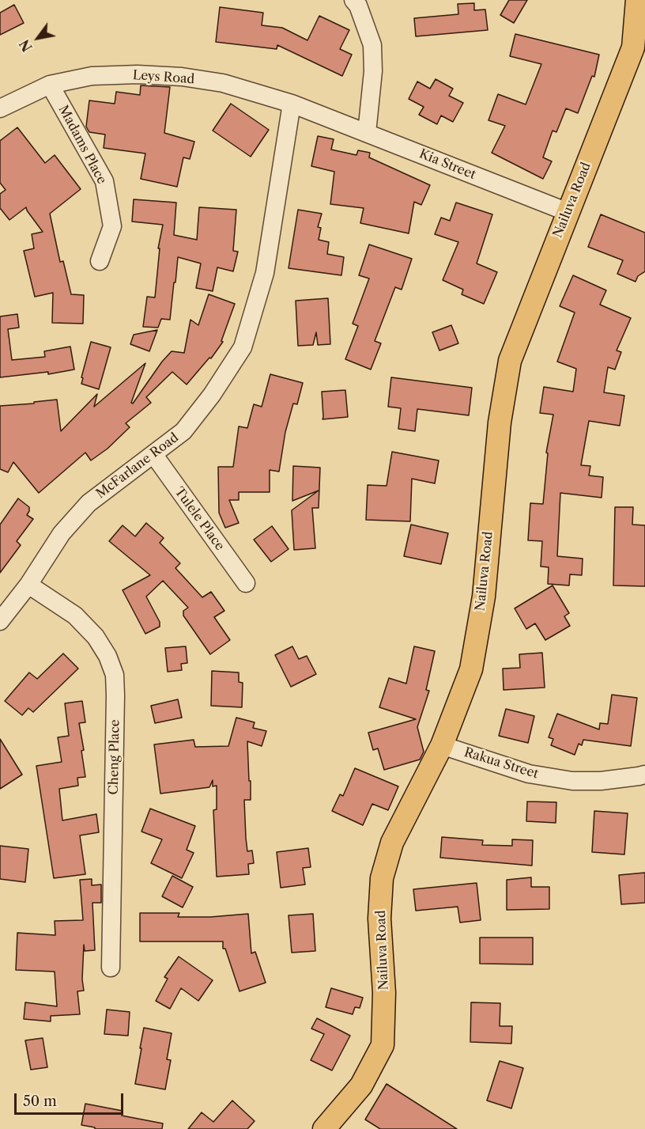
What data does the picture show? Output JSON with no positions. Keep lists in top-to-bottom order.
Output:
{
  "streets": {
    "main road": ["Nailuva Road"],
    "street": [
      "Leys Road",
      "Madams Place",
      "Kia Street",
      "McFarlane Road",
      "Tulele Place",
      "Cheng Place",
      "Rakua Street"
    ]
  },
  "crossings": [
    ["Leys Road", "Madams Place"],
    ["Leys Road", "Kia Street"],
    ["Leys Road", "McFarlane Road"],
    ["Kia Street", "Nailuva Road"],
    ["Nailuva Road", "Rakua Street"],
    ["McFarlane Road", "Tulele Place"],
    ["McFarlane Road", "Cheng Place"]
  ],
  "scale_bar": "50 m",
  "north": "bottom left"
}
